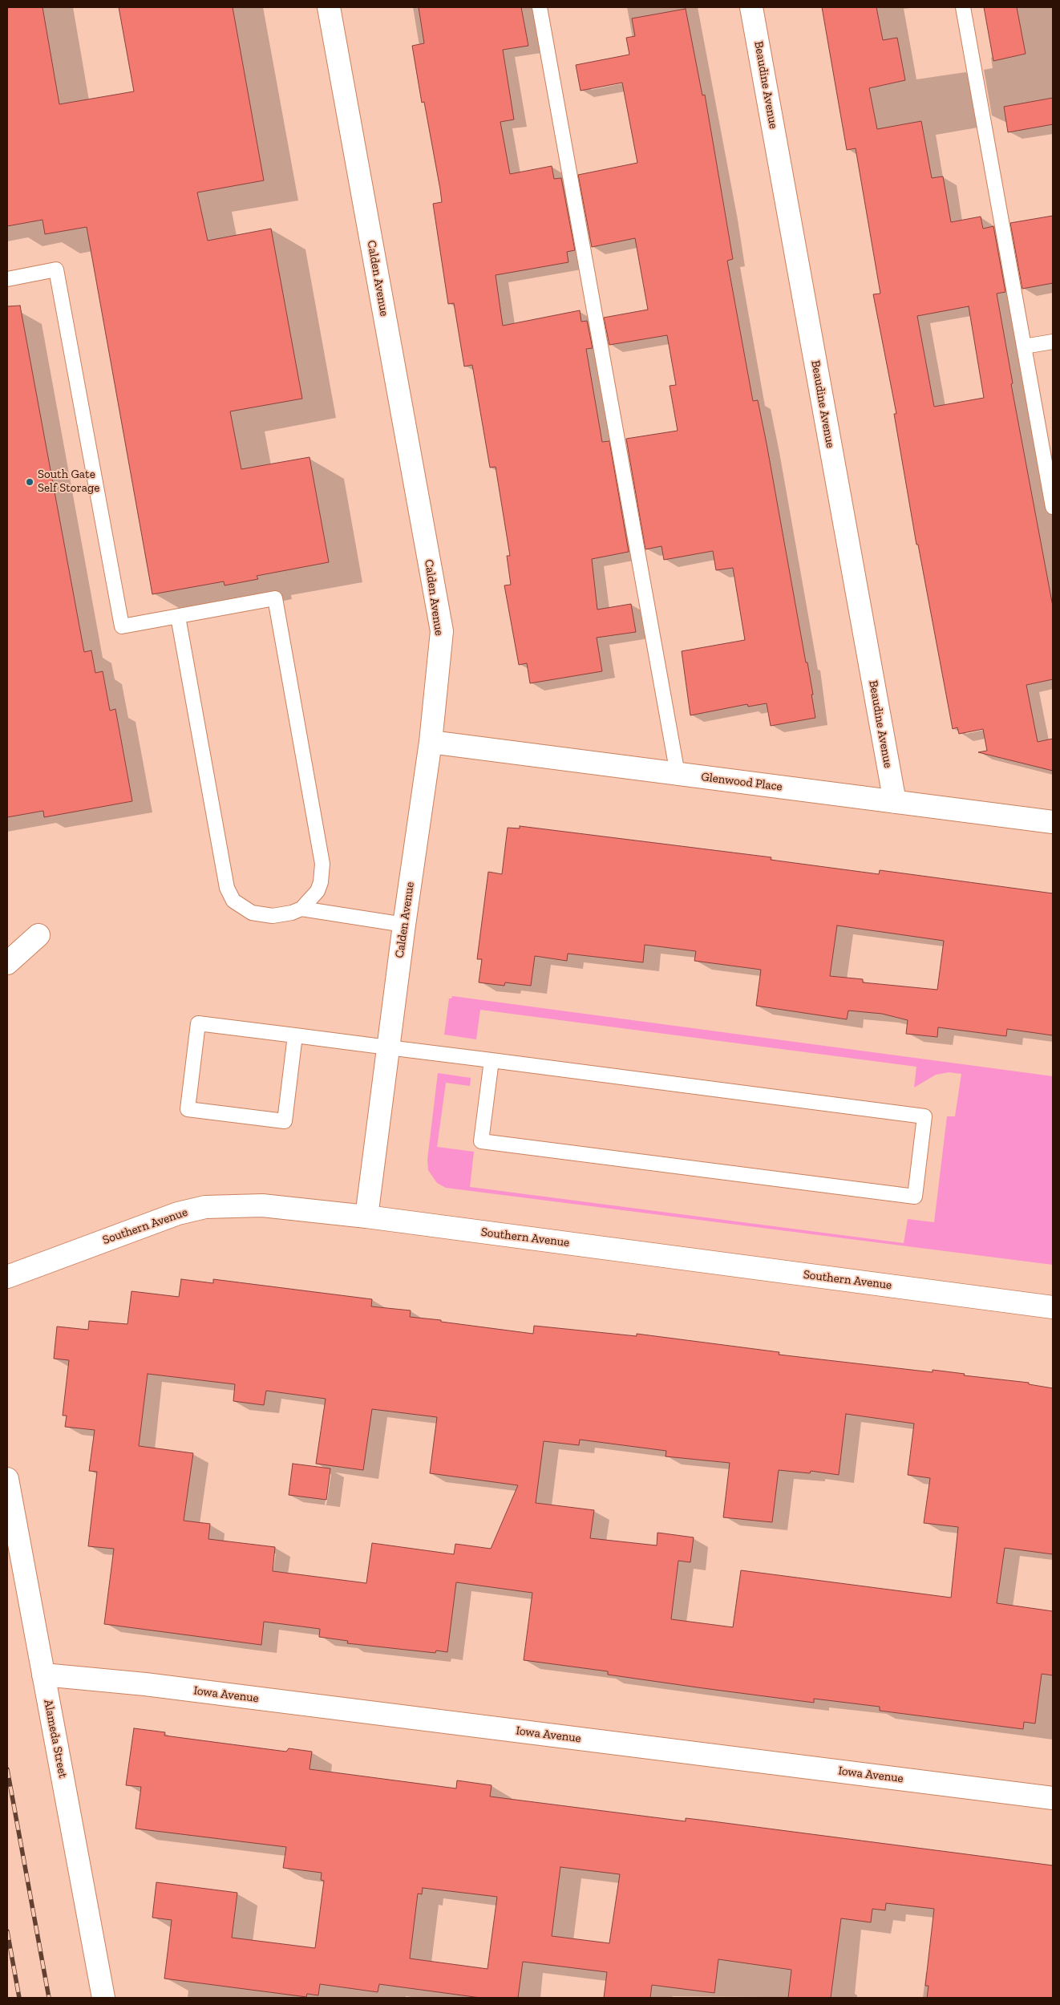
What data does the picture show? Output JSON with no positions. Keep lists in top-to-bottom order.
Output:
{
  "streets": {
    "street": [
      "Beaudine Avenue",
      "Calden Avenue",
      "Glenwood Place",
      "Southern Avenue",
      "Iowa Avenue",
      "Alameda Street"
    ]
  },
  "crossings": [
    ["Beaudine Avenue", "Glenwood Place"],
    ["Calden Avenue", "Glenwood Place"],
    ["Calden Avenue", "Southern Avenue"],
    ["Iowa Avenue", "Alameda Street"]
  ],
  "places": ["South Gate Self Storage"]
}
